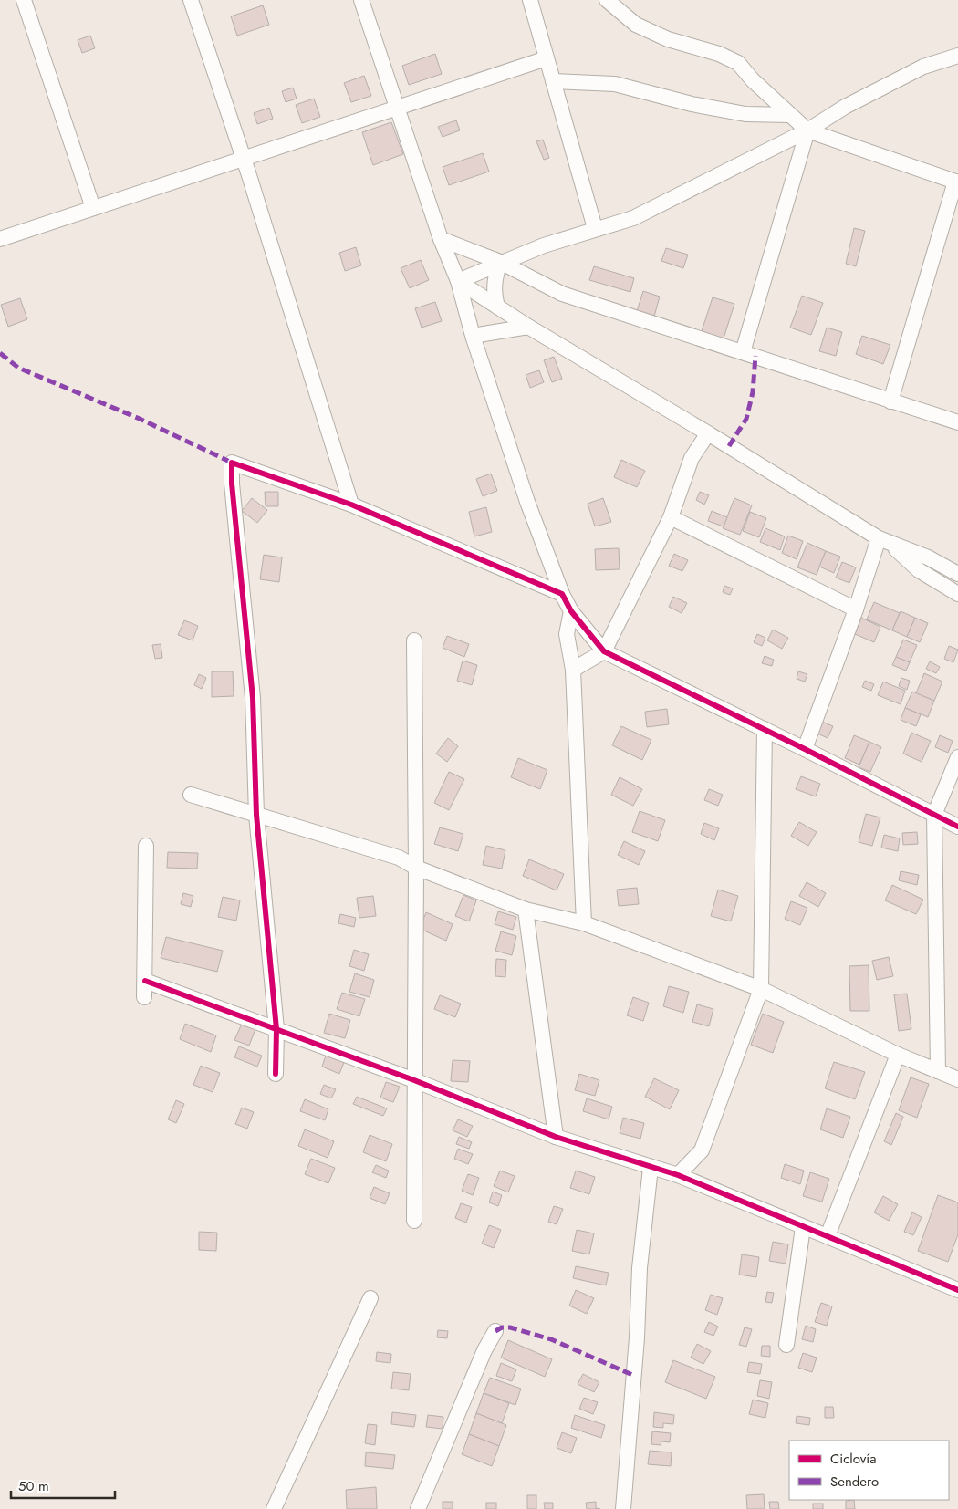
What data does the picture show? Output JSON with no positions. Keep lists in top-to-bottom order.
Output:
{
  "legend": ["Ciclovía", "Sendero"],
  "scale_bar": "50 m"
}
